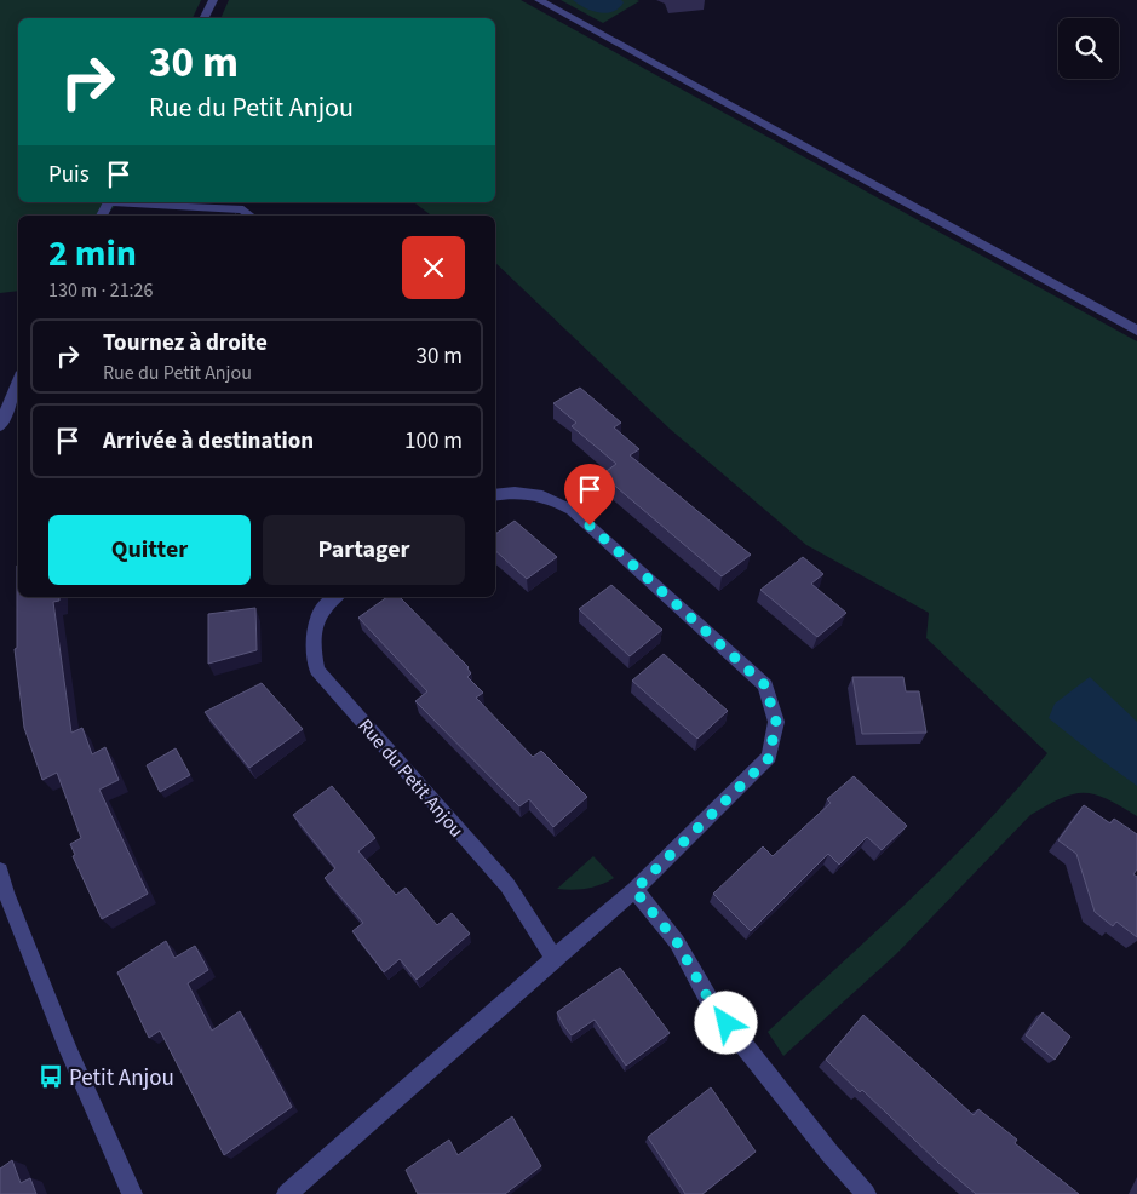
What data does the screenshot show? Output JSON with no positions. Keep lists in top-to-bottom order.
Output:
{
  "streets": {
    "street": ["Rue du Petit Anjou"]
  },
  "places": {
    "bus stop": ["Petit Anjou"]
  },
  "page": {
    "turn": ["30 m", "Rue du Petit Anjou"],
    "then": "Puis",
    "heading": ["2 min", "130 m · 21:26"],
    "list": [
      {
        "name": "Tournez à droite",
        "note": "Rue du Petit Anjou",
        "value": "30 m"
      },
      {
        "name": "Arrivée à destination",
        "value": "100 m"
      }
    ],
    "buttons": ["Quitter", "Partager"]
  }
}
